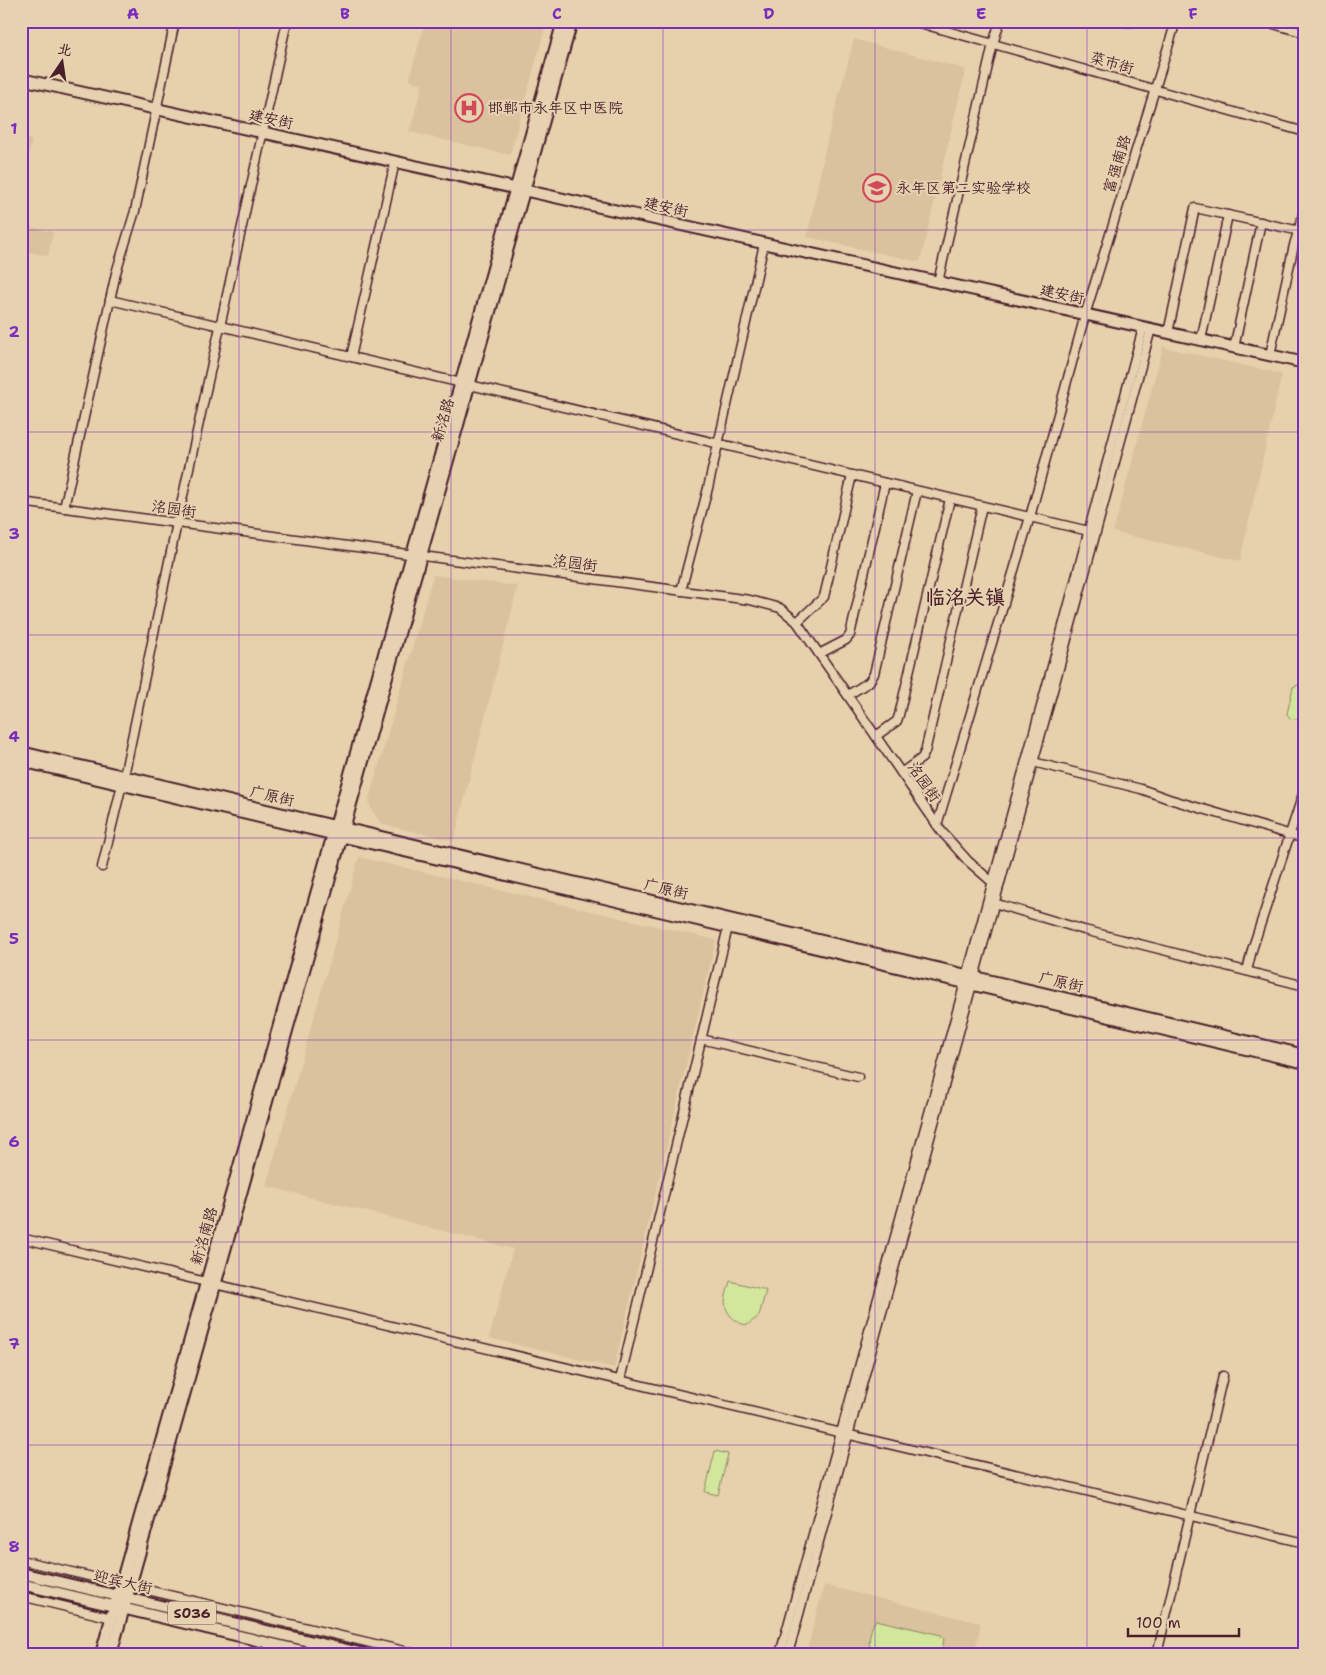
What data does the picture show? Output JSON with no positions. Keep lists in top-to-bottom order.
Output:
{
  "streets": {
    "main road": [
      "建安街",
      "新洺路",
      "广原街",
      "新洺南路",
      "迎宾大街",
      "S036"
    ],
    "street": ["菜市街", "富强南路", "洺园街"]
  },
  "crossings": [
    ["菜市街", "富强南路"],
    ["建安街", "富强南路"],
    ["建安街", "新洺路"],
    ["富强南路", "洺园街"],
    ["新洺路", "洺园街"],
    ["新洺路", "广原街"],
    ["新洺路", "新洺南路"],
    ["广原街", "新洺南路"],
    ["新洺南路", "迎宾大街"]
  ],
  "districts": ["临洺关镇"],
  "places": {
    "hospital": ["邯郸市永年区中医院"],
    "school or university": ["永年区第二实验学校"]
  },
  "scale_bar": "100 m",
  "north": "top",
  "grid": {
    "columns": [
      "A",
      "B",
      "C",
      "D",
      "E",
      "F"
    ],
    "rows": [
      "1",
      "2",
      "3",
      "4",
      "5",
      "6",
      "7",
      "8"
    ]
  }
}
